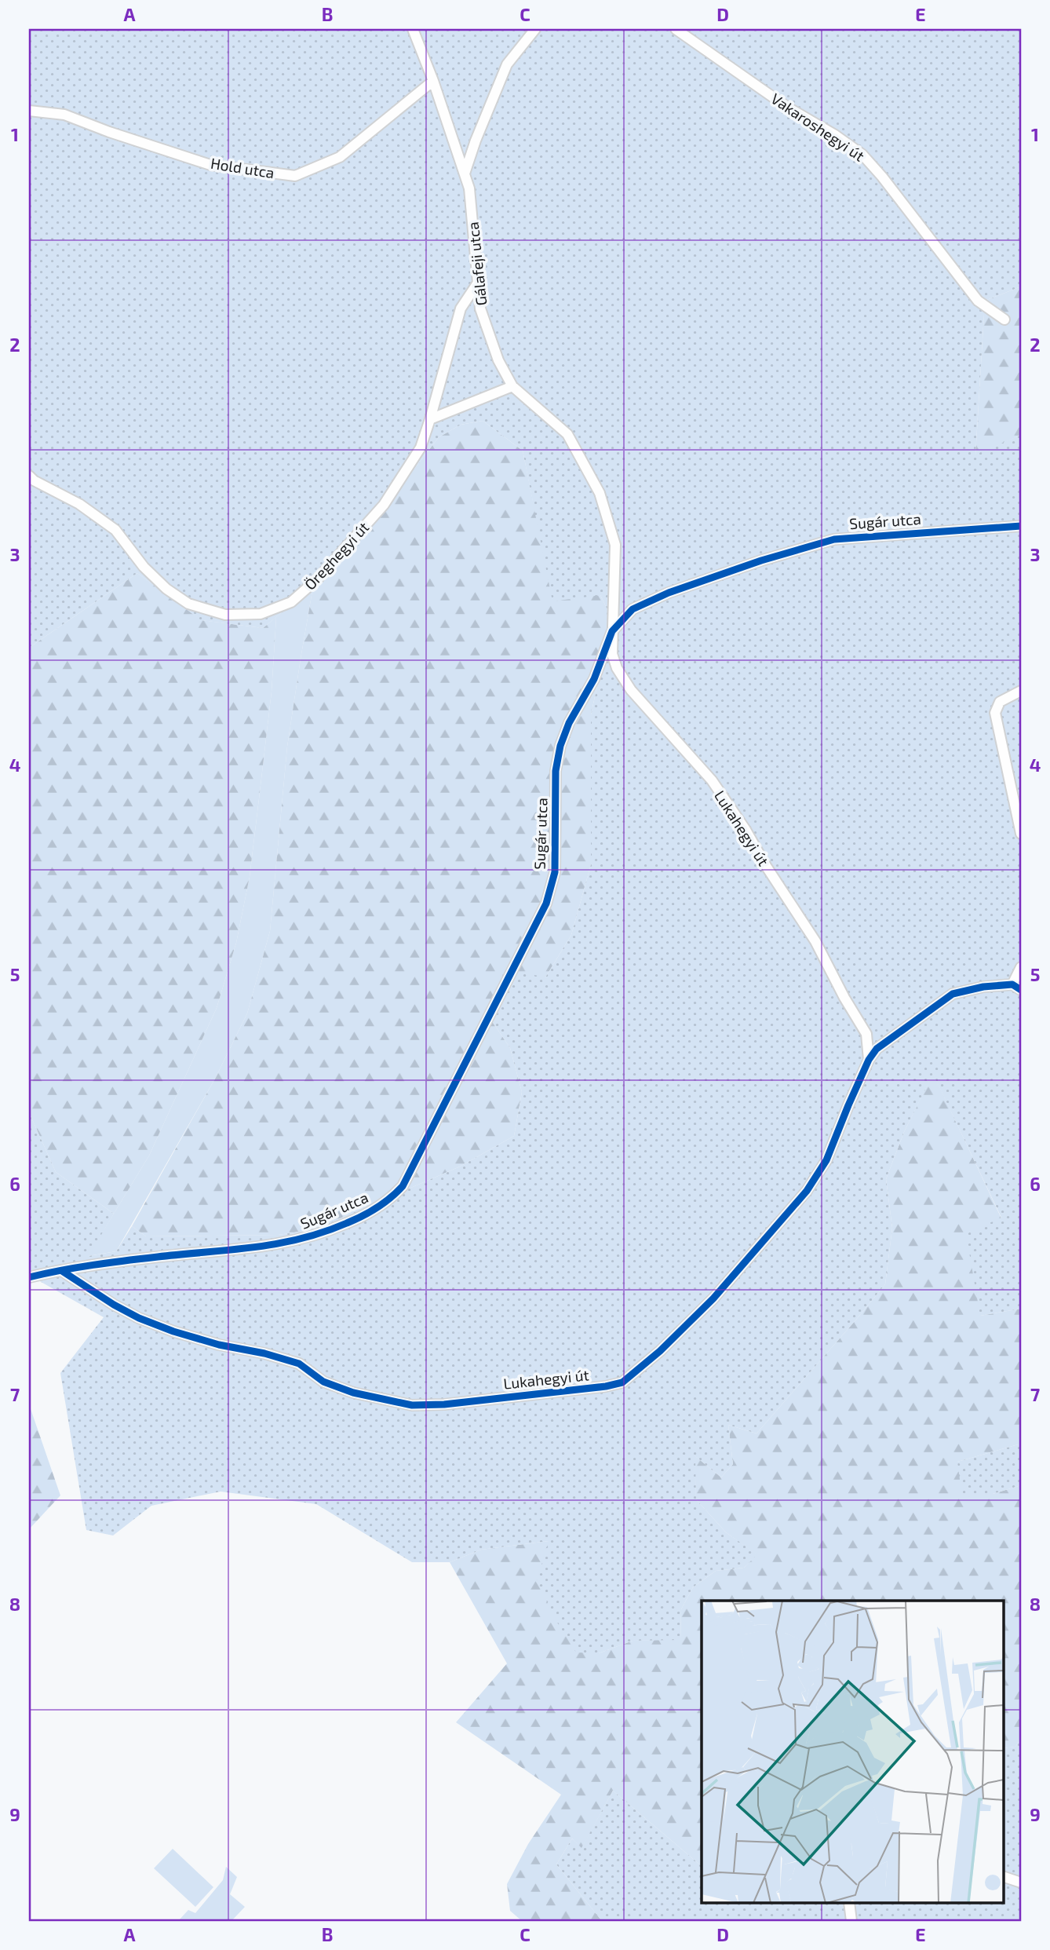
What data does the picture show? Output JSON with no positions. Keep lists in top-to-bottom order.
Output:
{
  "streets": {
    "street": [
      "Vakaroshegyi út",
      "Hold utca",
      "Gálafeji utca",
      "Sugár utca",
      "Öreghegyi út",
      "Lukahegyi út"
    ]
  },
  "crossings": [
    ["Hold utca", "Gálafeji utca"],
    ["Gálafeji utca", "Sugár utca"],
    ["Gálafeji utca", "Öreghegyi út"],
    ["Gálafeji utca", "Lukahegyi út"],
    ["Sugár utca", "Lukahegyi út"]
  ],
  "grid": {
    "columns": [
      "A",
      "B",
      "C",
      "D",
      "E"
    ],
    "rows": [
      "1",
      "2",
      "3",
      "4",
      "5",
      "6",
      "7",
      "8",
      "9"
    ]
  }
}
